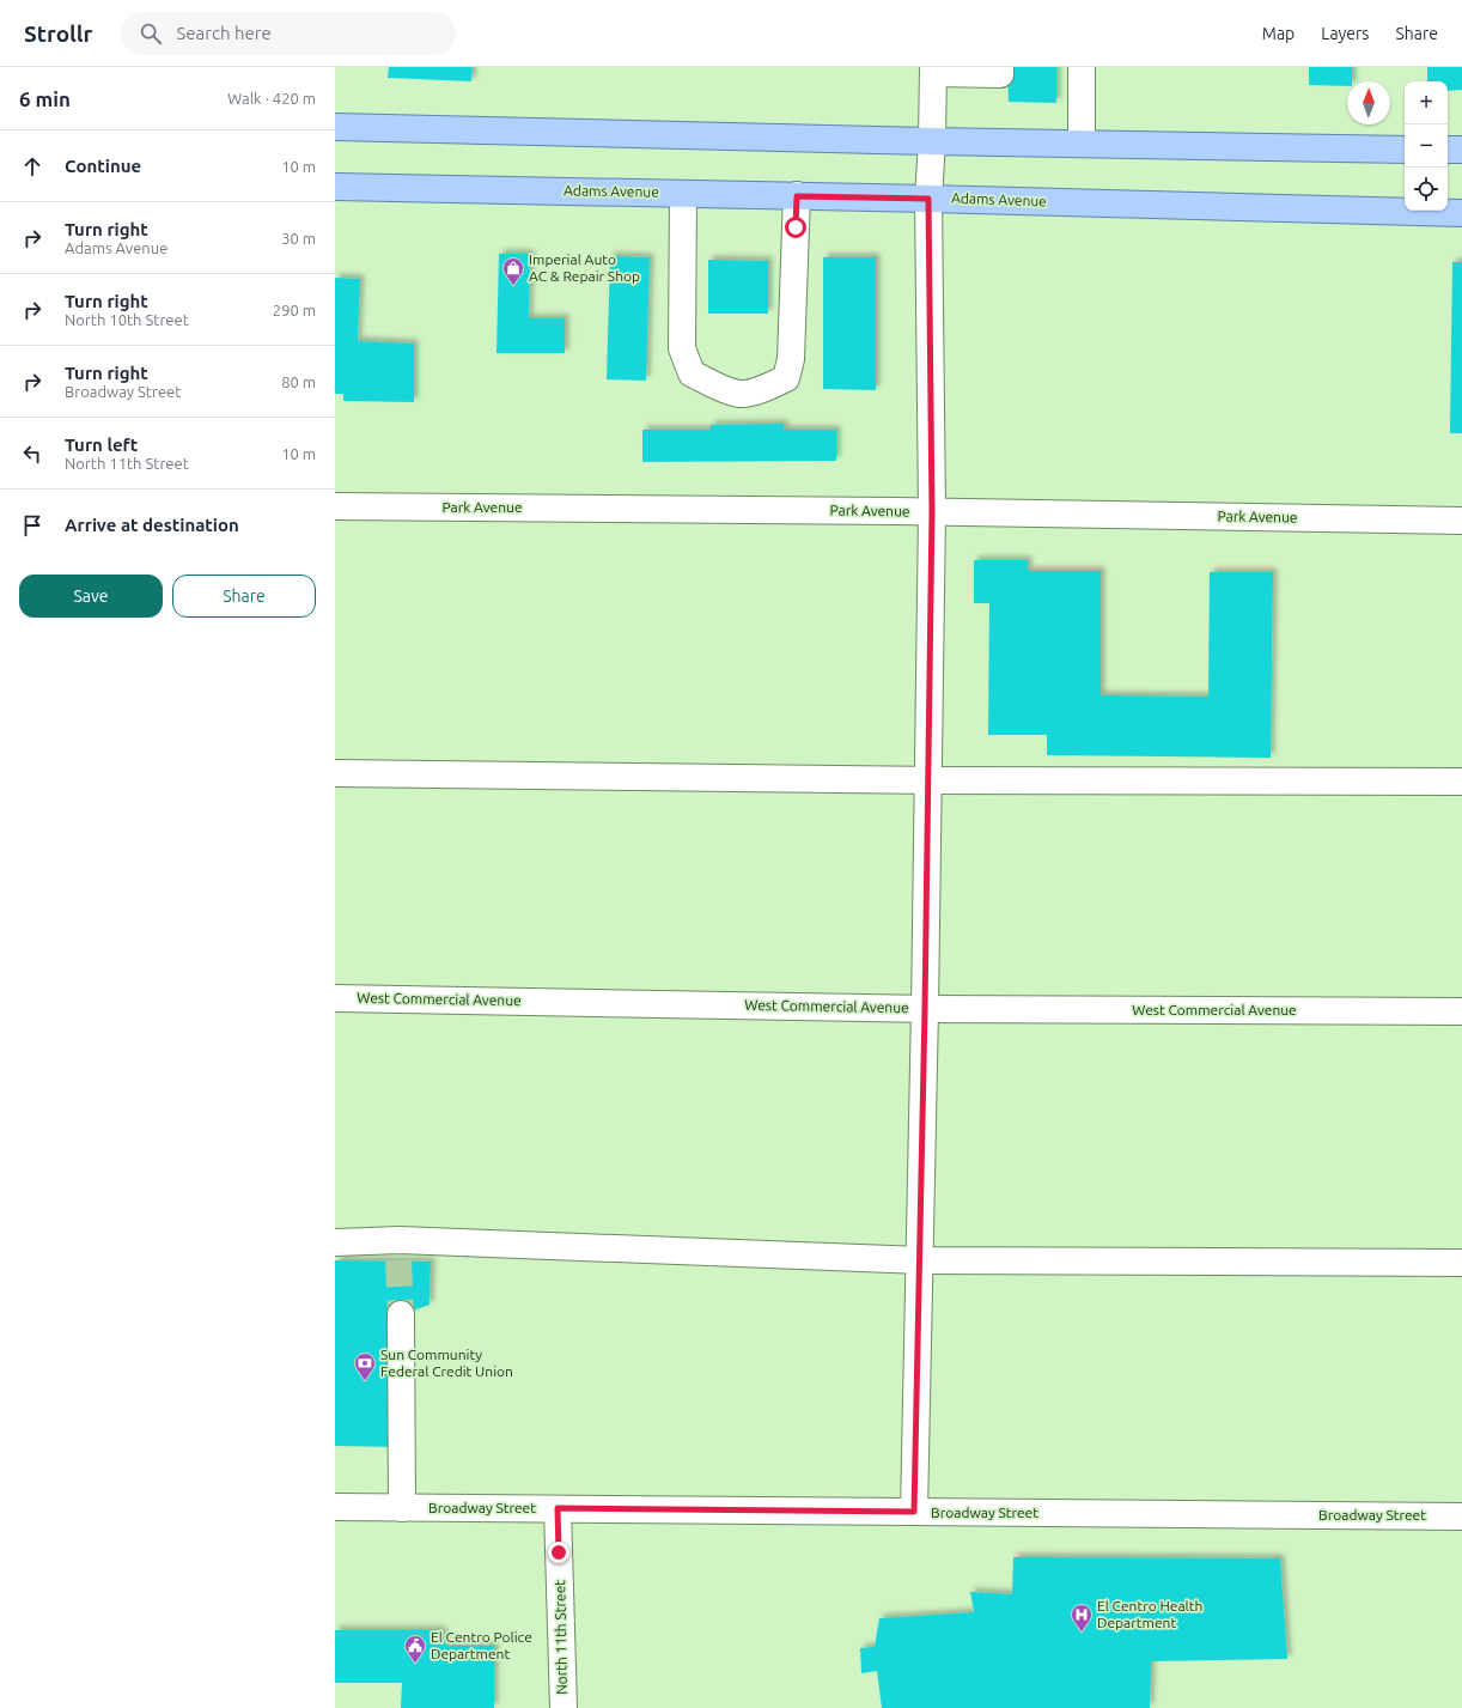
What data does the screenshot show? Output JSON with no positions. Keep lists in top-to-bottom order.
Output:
{
  "streets": {
    "main road": ["Adams Avenue"],
    "street": [
      "Park Avenue",
      "West Commercial Avenue",
      "Broadway Street",
      "North 11th Street"
    ]
  },
  "crossings": [
    ["Broadway Street", "North 11th Street"]
  ],
  "places": {
    "shop": ["Imperial Auto AC & Repair Shop"],
    "bank": ["Sun Community Federal Credit Union"],
    "hospital": ["El Centro Health Department"],
    "public building": ["El Centro Police Department"]
  },
  "north": "top",
  "page": {
    "header": "Strollr",
    "search": "Search here",
    "nav": ["Map", "Layers", "Share"],
    "heading": ["6 min", "Walk · 420 m"],
    "map_buttons": ["+", "−"],
    "list": [
      ["Continue", "10 m"],
      ["Turn right", "Adams Avenue", "30 m"],
      ["Turn right", "North 10th Street", "290 m"],
      ["Turn right", "Broadway Street", "80 m"],
      ["Turn left", "North 11th Street", "10 m"],
      "Arrive at destination"
    ],
    "buttons": ["Save", "Share"]
  }
}
